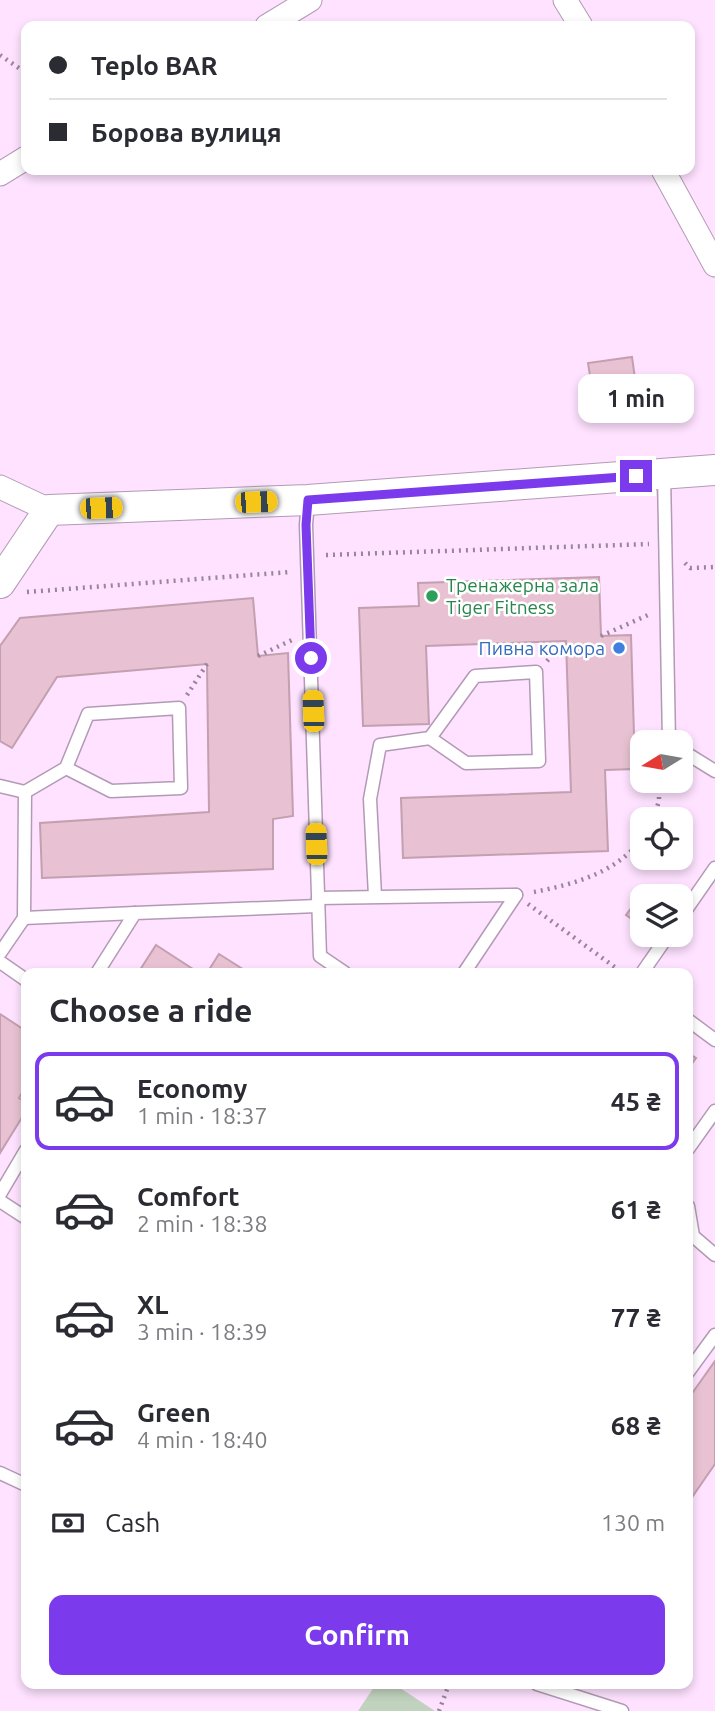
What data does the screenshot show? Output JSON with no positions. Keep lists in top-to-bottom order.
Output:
{
  "places": ["Тренажерна зала Tiger Fitness", "Пивна комора"],
  "north": "left",
  "page": {
    "banner": ["Teplo BAR", "Борова вулиця"],
    "bubble": "1 min",
    "heading": "Choose a ride",
    "list": [
      {
        "name": "Economy",
        "note": "1 min · 18:37",
        "value": "45 ₴"
      },
      {
        "name": "Comfort",
        "note": "2 min · 18:38",
        "value": "61 ₴"
      },
      {
        "name": "XL",
        "note": "3 min · 18:39",
        "value": "77 ₴"
      },
      {
        "name": "Green",
        "note": "4 min · 18:40",
        "value": "68 ₴"
      }
    ],
    "pay": ["Cash", "130 m"],
    "buttons": "Confirm"
  }
}
